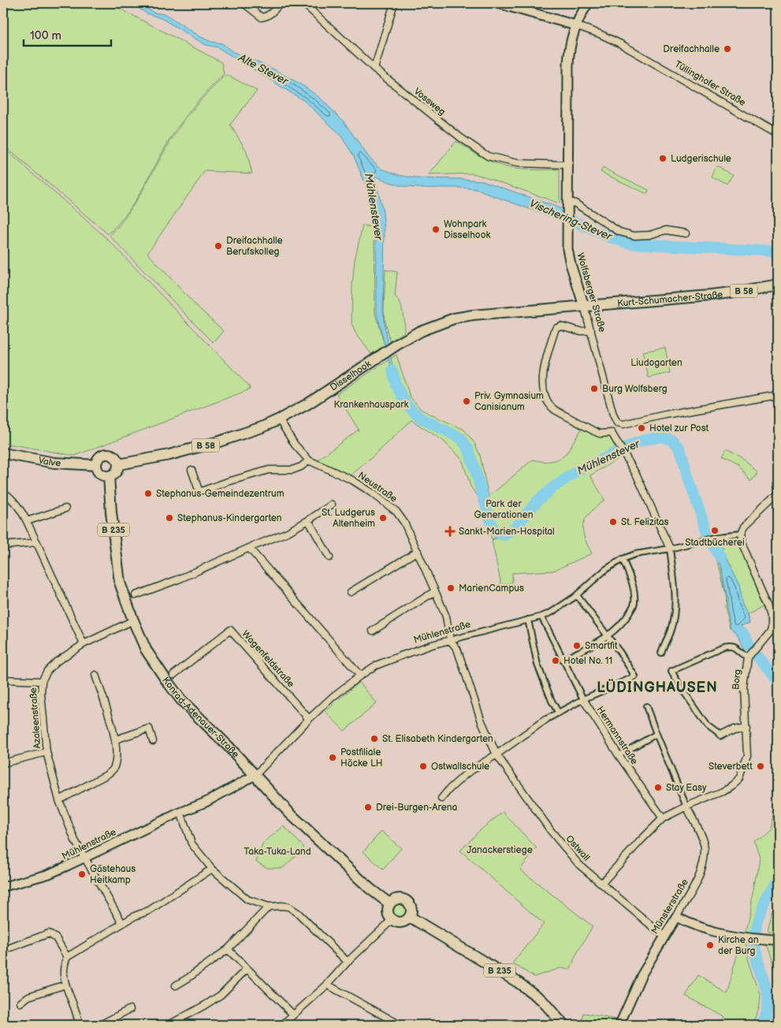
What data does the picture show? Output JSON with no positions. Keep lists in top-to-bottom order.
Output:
{
  "streets": {
    "main road": [
      "Tüllinghofer Straße",
      "B 58",
      "Wolfsberger Straße",
      "Kurt-Schumacher-Straße",
      "Disselhook",
      "Valve",
      "B 235",
      "Konrad-Adenauer-Straße"
    ],
    "street": [
      "Vossweg",
      "Neustraße",
      "Mühlenstraße",
      "Wagenfeldstraße",
      "Borg",
      "Azaleenstraße",
      "Hermannstraße",
      "Ostwall",
      "Münsterstraße"
    ]
  },
  "crossings": [
    ["Tüllinghofer Straße", "Wolfsberger Straße"],
    ["Vossweg", "Wolfsberger Straße"],
    ["Wolfsberger Straße", "Kurt-Schumacher-Straße"],
    ["Wolfsberger Straße", "Disselhook"],
    ["Kurt-Schumacher-Straße", "Disselhook"],
    ["Disselhook", "Valve"],
    ["Disselhook", "Neustraße"],
    ["Disselhook", "Konrad-Adenauer-Straße"],
    ["Valve", "Konrad-Adenauer-Straße"],
    ["Neustraße", "Mühlenstraße"],
    ["Neustraße", "Ostwall"],
    ["B 235", "Konrad-Adenauer-Straße"],
    ["Mühlenstraße", "Wagenfeldstraße"],
    ["Mühlenstraße", "Konrad-Adenauer-Straße"],
    ["Mühlenstraße", "Azaleenstraße"],
    ["Mühlenstraße", "Hermannstraße"],
    ["Mühlenstraße", "Ostwall"],
    ["Borg", "Hermannstraße"],
    ["Borg", "Ostwall"],
    ["Borg", "Münsterstraße"],
    ["Konrad-Adenauer-Straße", "Azaleenstraße"],
    ["Ostwall", "Münsterstraße"]
  ],
  "districts": ["LÜDINGHAUSEN"],
  "water": ["Alte Stever", "Mühlenstever", "Vischering-Stever"],
  "parks": [
    "Liudogarten",
    "Krankenhauspark",
    "Park der Generationen",
    "Janackerstiege",
    "Taka-Tuka-Land"
  ],
  "places": {
    "other": [
      "Dreifachhalle",
      "Ludgerischule",
      "Wohnpark Disselhook",
      "Dreifachhalle Berufskolleg",
      "Burg Wolfsberg",
      "Priv. Gymnasium Canisianum",
      "Hotel zur Post",
      "Stephanus-Gemeindezentrum",
      "Stephanus-Kindergarten",
      "St. Ludgerus Altenheim",
      "St. Felizitas",
      "Stadtbücherei",
      "MarienCampus",
      "Smartfit",
      "Hotel No. 11",
      "St. Elisabeth Kindergarten",
      "Postfiliale Höcke LH",
      "Ostwallschule",
      "Steverbett",
      "Stay Easy",
      "Drei-Burgen-Arena",
      "Gästehaus Heitkamp",
      "Kirche an der Burg"
    ],
    "health": ["Sankt-Marien-Hospital"]
  },
  "scale_bar": "100 m"
}
